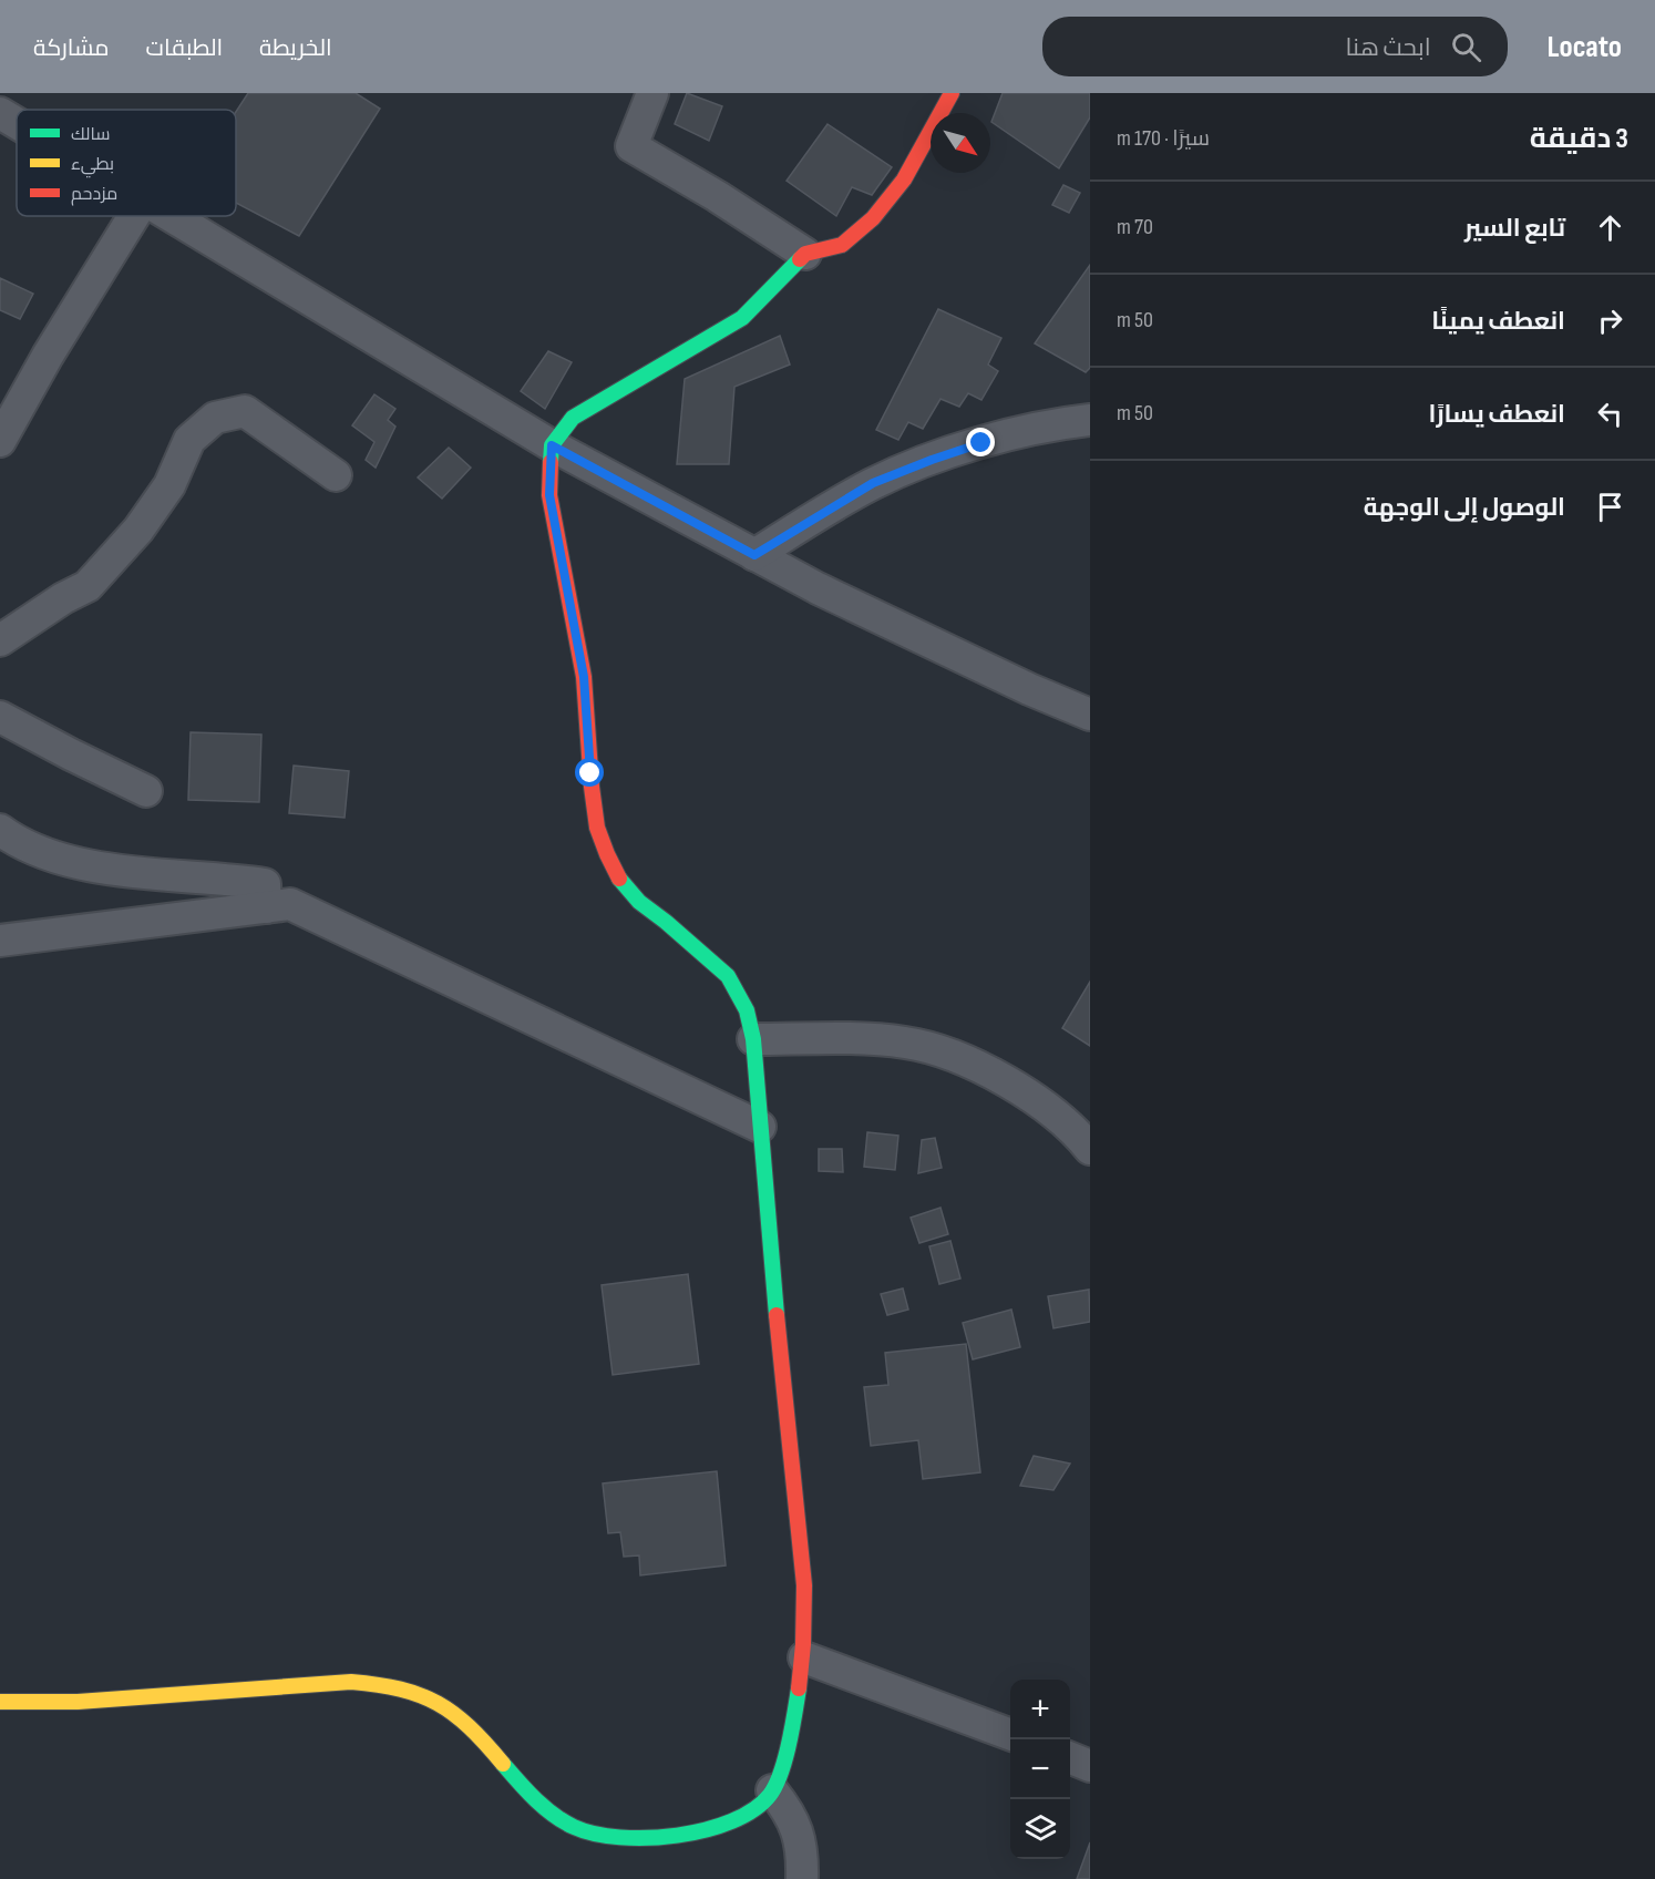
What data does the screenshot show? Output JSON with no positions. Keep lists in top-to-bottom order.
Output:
{
  "legend": ["سالك", "بطيء", "مزدحم"],
  "north": "bottom right",
  "page": {
    "header": "Locato",
    "search": "ابحث هنا",
    "nav": ["الخريطة", "الطبقات", "مشاركة"],
    "heading": ["3 دقيقة", "سيرًا · 170 m"],
    "list": [
      ["تابع السير", "70 m"],
      ["انعطف يمينًا", "50 m"],
      ["انعطف يسارًا", "50 m"],
      "الوصول إلى الوجهة"
    ],
    "map_buttons": ["+", "−"]
  }
}
